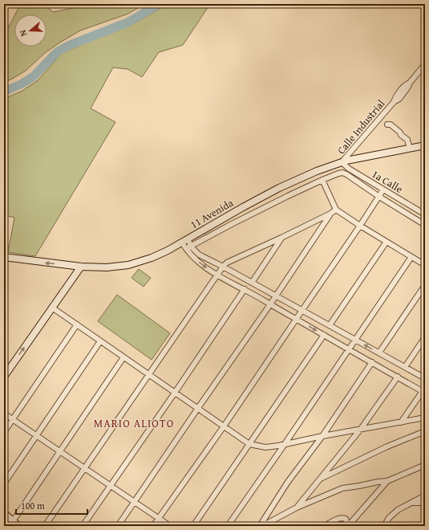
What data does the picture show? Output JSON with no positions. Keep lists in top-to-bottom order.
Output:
{
  "streets": {
    "main road": ["11 Avenida"],
    "street": ["Calle Industrial", "1a Calle"]
  },
  "crossings": [
    ["Calle Industrial", "1a Calle"],
    ["Calle Industrial", "11 Avenida"],
    ["1a Calle", "11 Avenida"]
  ],
  "districts": ["MARIO ALIOTO"],
  "scale_bar": "100 m",
  "north": "left"
}
